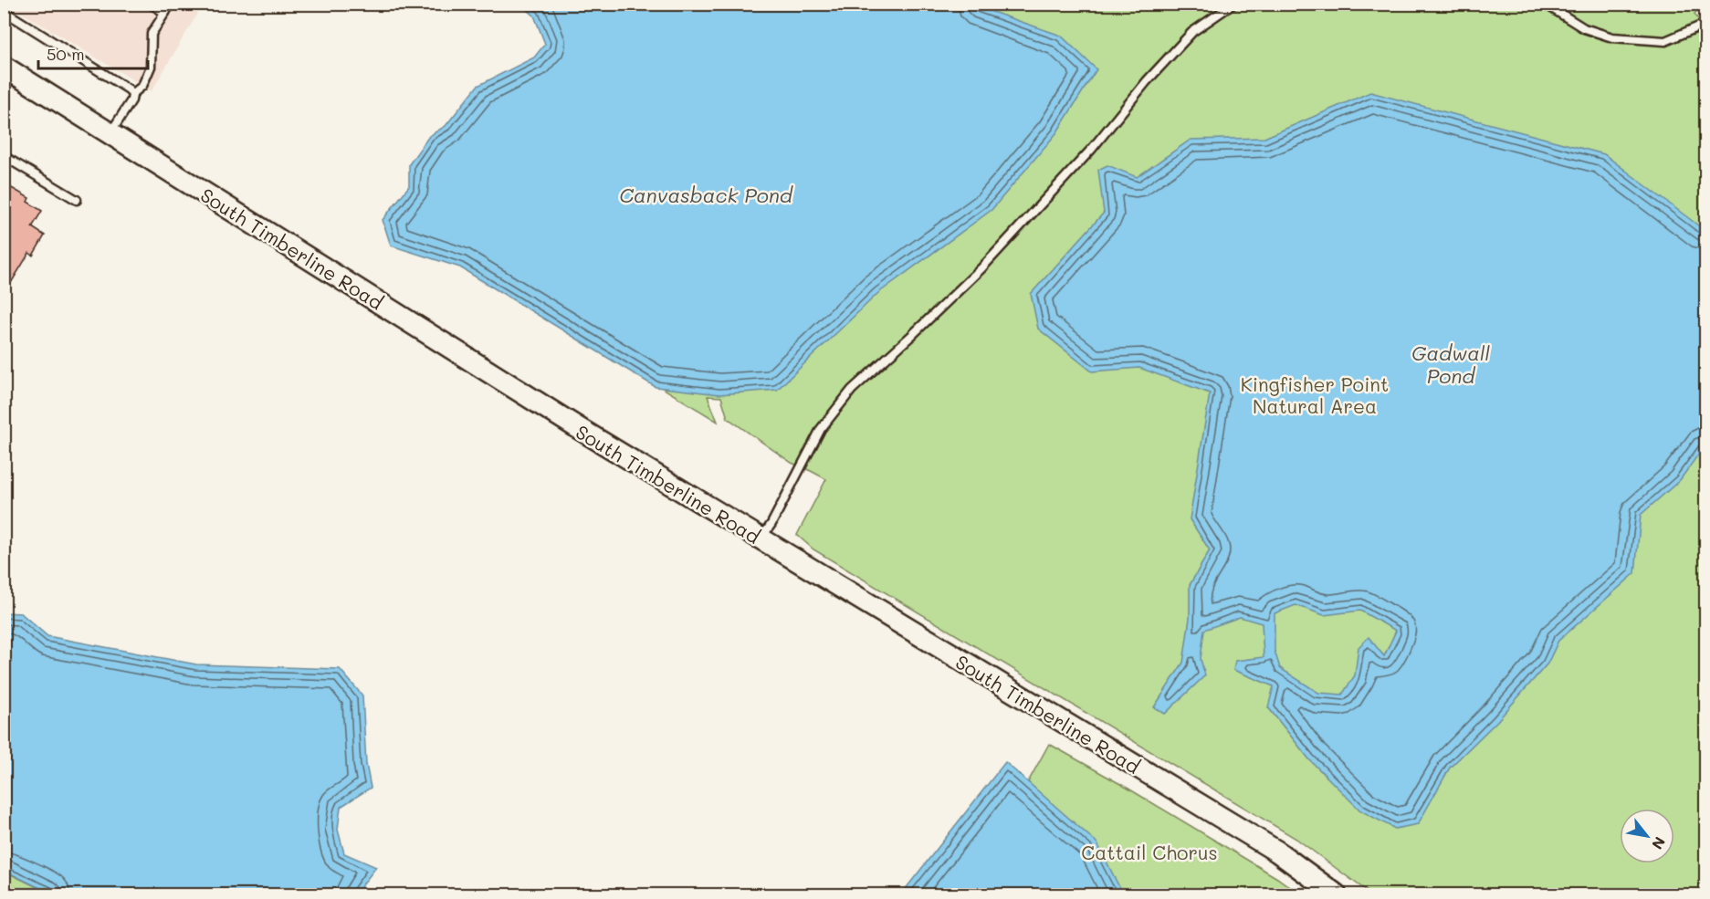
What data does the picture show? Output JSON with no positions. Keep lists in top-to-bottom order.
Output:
{
  "streets": {
    "main road": ["South Timberline Road"]
  },
  "water": ["Canvasback Pond", "Gadwall Pond"],
  "parks": ["Kingfisher Point Natural Area", "Cattail Chorus"],
  "scale_bar": "50 m",
  "north": "bottom right"
}
